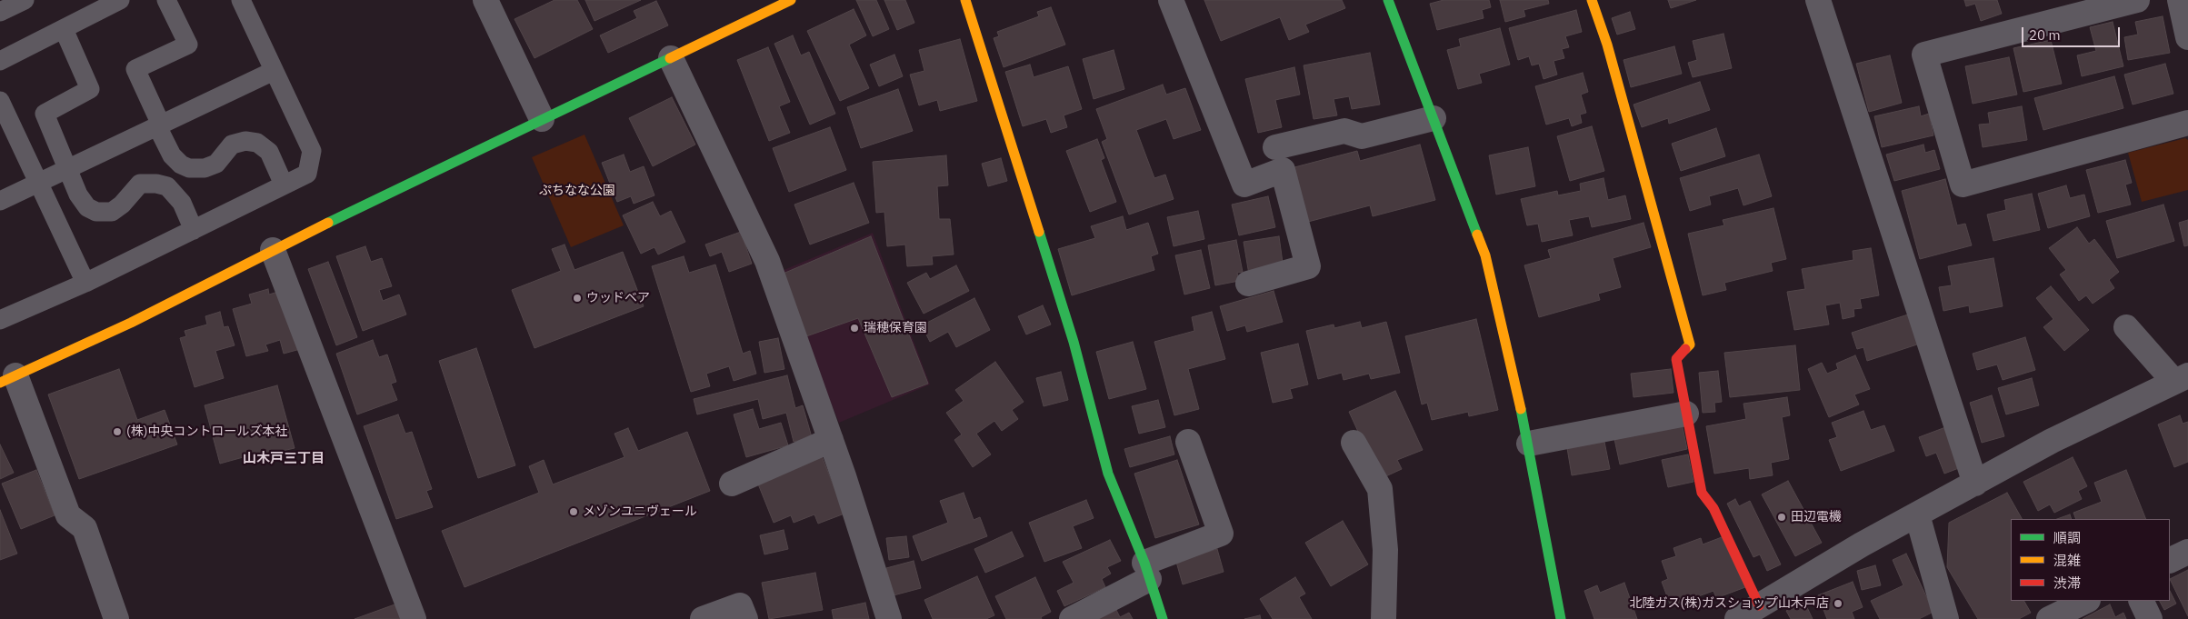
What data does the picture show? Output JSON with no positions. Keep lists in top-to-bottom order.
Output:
{
  "districts": ["山木戸三丁目"],
  "parks": ["ぷちなな公園"],
  "places": [
    "ウッドベア",
    "瑞穂保育園",
    "(株)中央コントロールズ本社",
    "メゾンユニヴェール",
    "田辺電機",
    "北陸ガス(株)ガスショップ山木戸店"
  ],
  "legend": ["順調", "混雑", "渋滞"],
  "scale_bar": "20 m"
}
